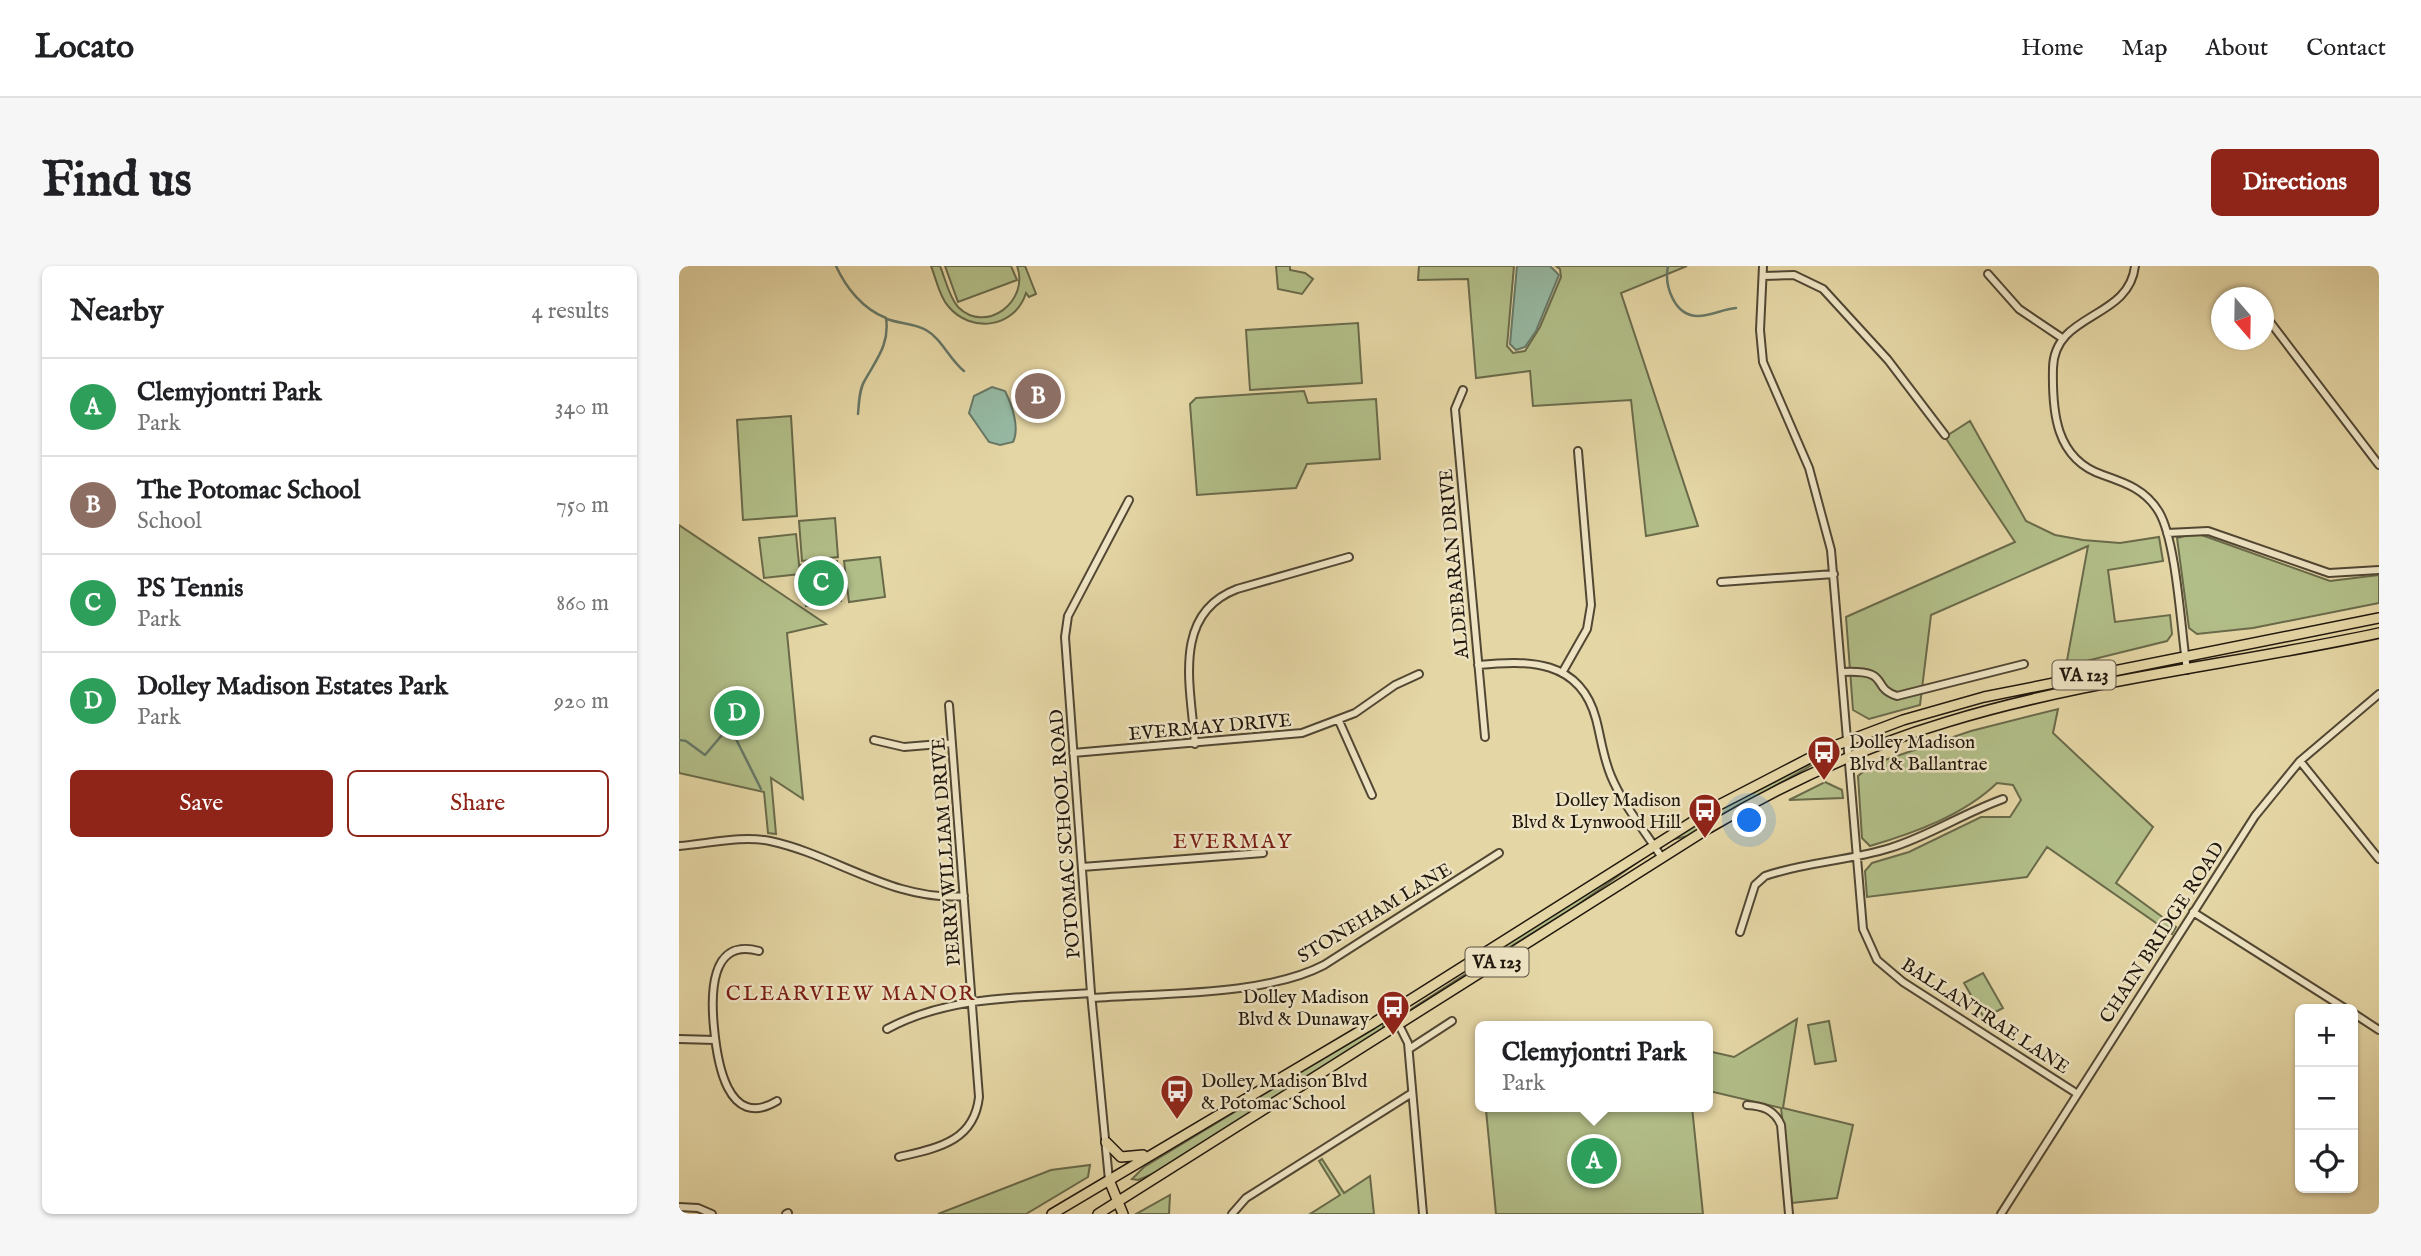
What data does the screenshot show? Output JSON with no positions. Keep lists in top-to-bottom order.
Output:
{
  "streets": {
    "main road": ["VA 123"],
    "street": [
      "ALDEBARAN DRIVE",
      "EVERMAY DRIVE",
      "POTOMAC SCHOOL ROAD",
      "PERRY WILLIAM DRIVE",
      "STONEHAM LANE",
      "CHAIN BRIDGE ROAD",
      "BALLANTRAE LANE"
    ]
  },
  "crossings": [
    ["VA 123", "POTOMAC SCHOOL ROAD"],
    ["VA 123", "BALLANTRAE LANE"],
    ["EVERMAY DRIVE", "POTOMAC SCHOOL ROAD"],
    ["POTOMAC SCHOOL ROAD", "STONEHAM LANE"],
    ["PERRY WILLIAM DRIVE", "STONEHAM LANE"],
    ["CHAIN BRIDGE ROAD", "BALLANTRAE LANE"]
  ],
  "districts": ["EVERMAY", "CLEARVIEW MANOR"],
  "places": {
    "bus stop": [
      "Dolley Madison Blvd & Ballantrae",
      "Dolley Madison Blvd & Lynwood Hill",
      "Dolley Madison Blvd & Dunaway",
      "Dolley Madison Blvd & Potomac School"
    ]
  },
  "north": "bottom",
  "page": {
    "header": "Locato",
    "nav": [
      "Home",
      "Map",
      "About",
      "Contact"
    ],
    "buttons": [
      "Directions",
      ["Save", "Share"]
    ],
    "title": "Find us",
    "heading": ["Nearby", "4 results"],
    "list": [
      {
        "mark": "A",
        "name": "Clemyjontri Park",
        "note": "Park",
        "value": "340 m"
      },
      {
        "mark": "B",
        "name": "The Potomac School",
        "note": "School",
        "value": "750 m"
      },
      {
        "mark": "C",
        "name": "PS Tennis",
        "note": "Park",
        "value": "860 m"
      },
      {
        "mark": "D",
        "name": "Dolley Madison Estates Park",
        "note": "Park",
        "value": "920 m"
      }
    ],
    "pins": [
      "B",
      "C",
      "D",
      "A"
    ],
    "map_buttons": ["+", "−"],
    "popup": ["Clemyjontri Park", "Park"]
  }
}
